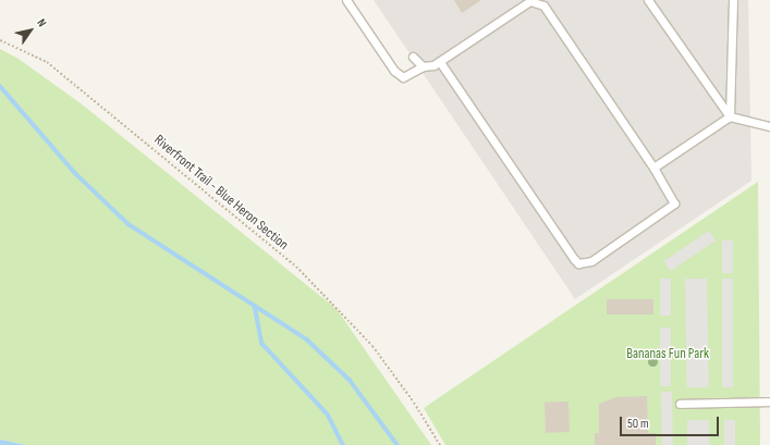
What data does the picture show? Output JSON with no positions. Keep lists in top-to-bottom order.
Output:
{
  "streets": {
    "path": ["Riverfront Trail - Blue Heron Section"]
  },
  "parks": ["Bananas Fun Park"],
  "scale_bar": "50 m",
  "north": "top right"
}
